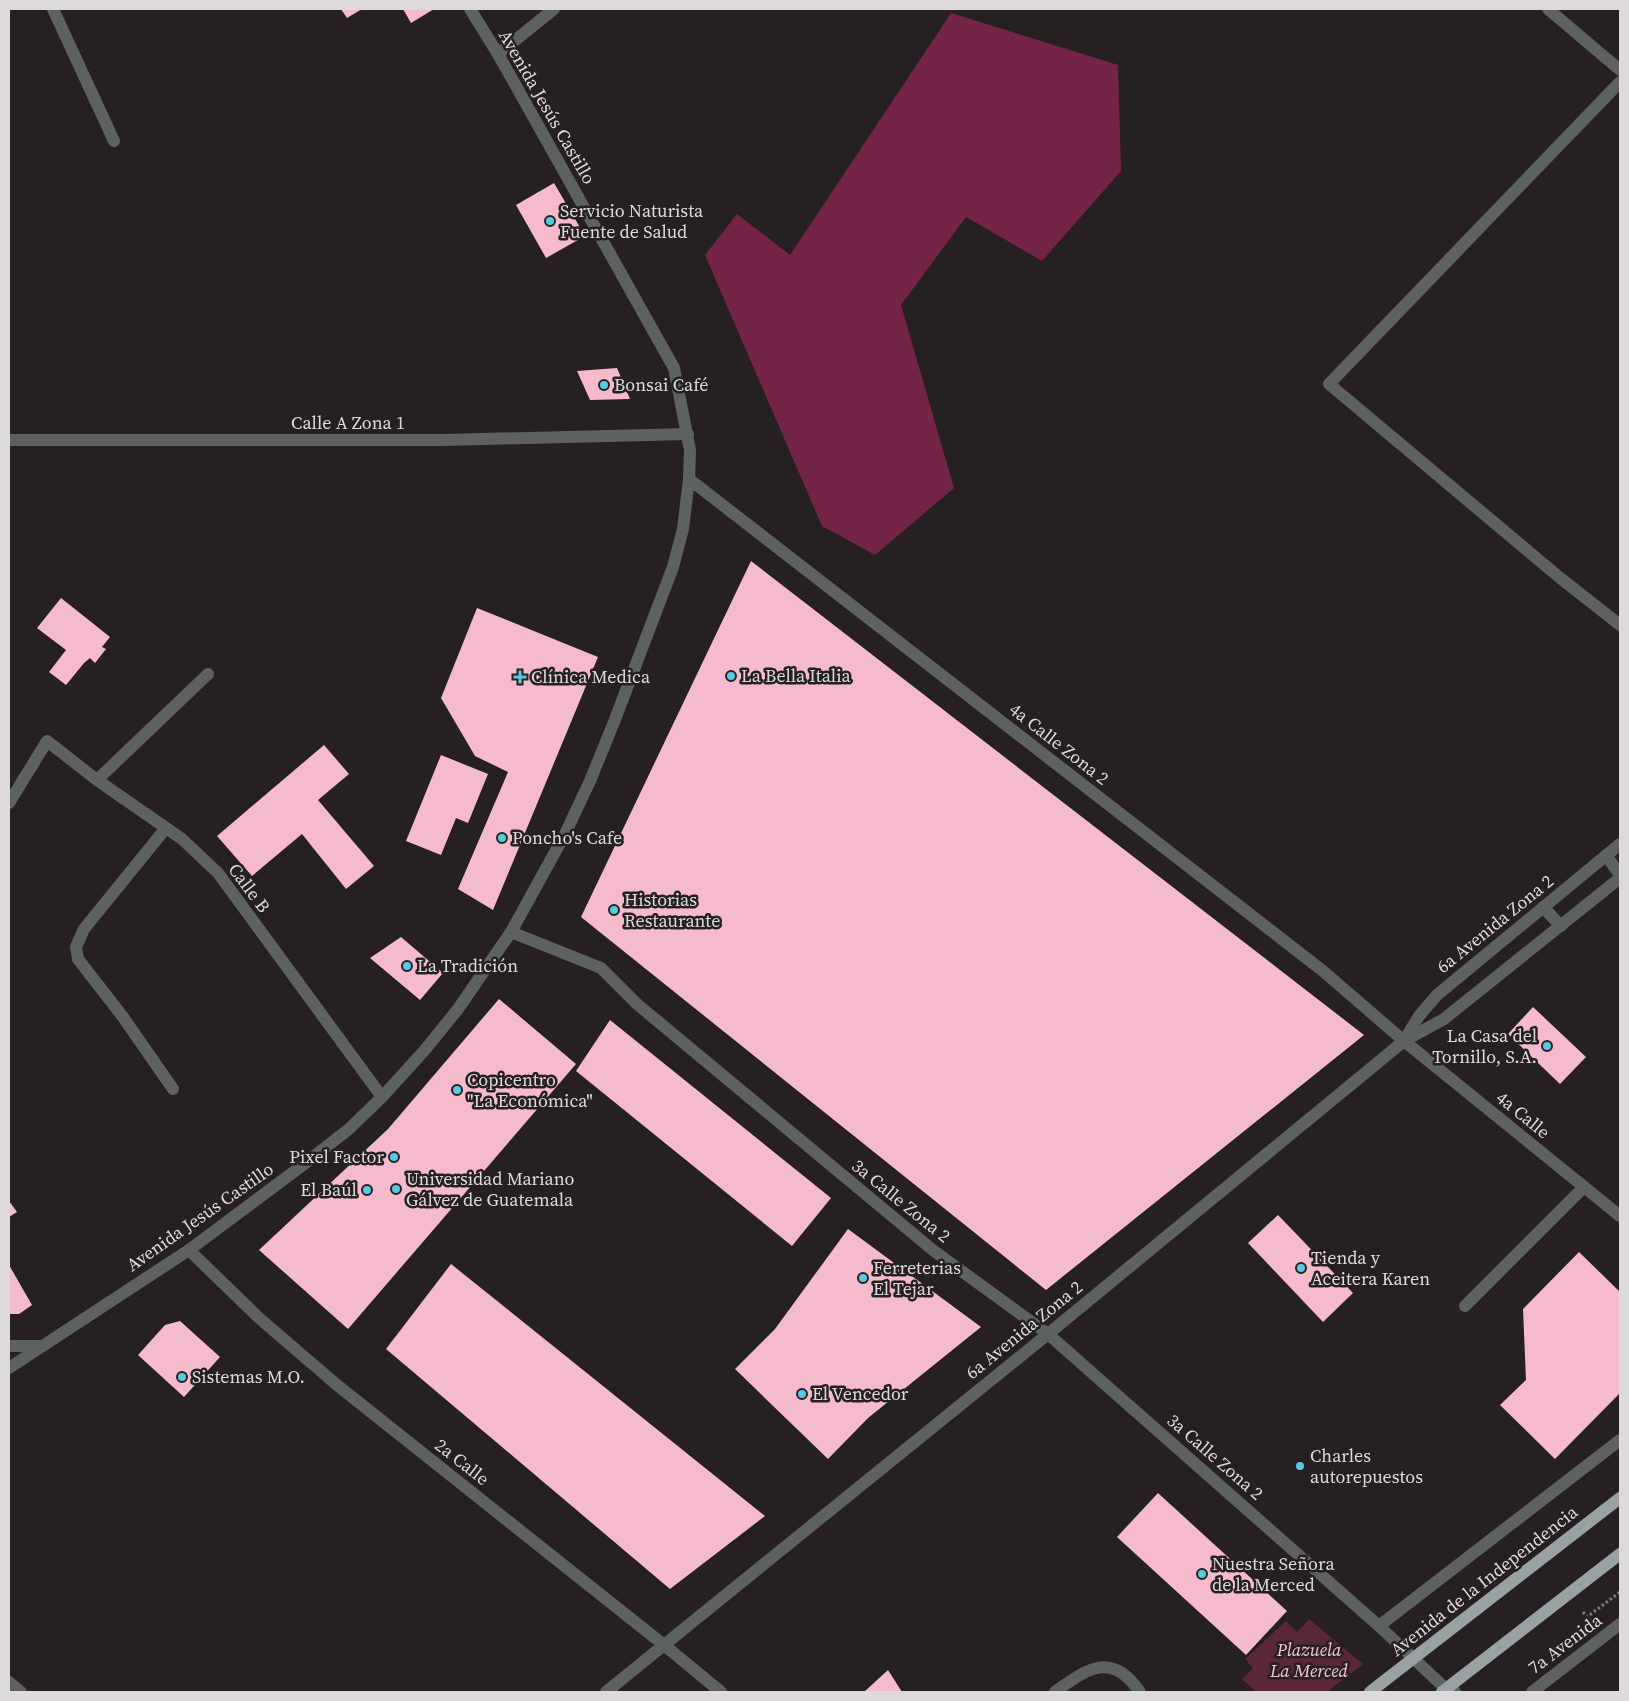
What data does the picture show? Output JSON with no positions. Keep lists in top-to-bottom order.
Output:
{
  "streets": {
    "main road": ["Avenida de la Independencia"],
    "street": [
      "Avenida Jesús Castillo",
      "Calle A Zona 1",
      "4a Calle Zona 2",
      "Calle B",
      "6a Avenida Zona 2",
      "4a Calle",
      "3a Calle Zona 2",
      "2a Calle",
      "7a Avenida"
    ]
  },
  "crossings": [
    ["Avenida Jesús Castillo", "Calle A Zona 1"],
    ["Avenida Jesús Castillo", "4a Calle Zona 2"],
    ["Avenida Jesús Castillo", "Calle B"],
    ["Avenida Jesús Castillo", "3a Calle Zona 2"],
    ["Avenida Jesús Castillo", "2a Calle"],
    ["4a Calle Zona 2", "6a Avenida Zona 2"],
    ["4a Calle Zona 2", "4a Calle"],
    ["6a Avenida Zona 2", "4a Calle"],
    ["6a Avenida Zona 2", "3a Calle Zona 2"],
    ["6a Avenida Zona 2", "2a Calle"],
    ["3a Calle Zona 2", "Avenida de la Independencia"]
  ],
  "parks": ["Plazuela La Merced"],
  "places": {
    "other": [
      "Servicio Naturista Fuente de Salud",
      "Bonsai Café",
      "La Bella Italia",
      "Poncho's Cafe",
      "Historias Restaurante",
      "La Tradición",
      "La Casa del Tornillo, S.A.",
      "Copicentro \"La Económica\"",
      "Pixel Factor",
      "Universidad Mariano Gálvez de Guatemala",
      "El Baúl",
      "Tienda y Aceitera Karen",
      "Ferreterias El Tejar",
      "Sistemas M.O.",
      "El Vencedor",
      "Charles autorepuestos",
      "Nuestra Señora de la Merced"
    ],
    "health": ["Clínica Medica"]
  }
}
